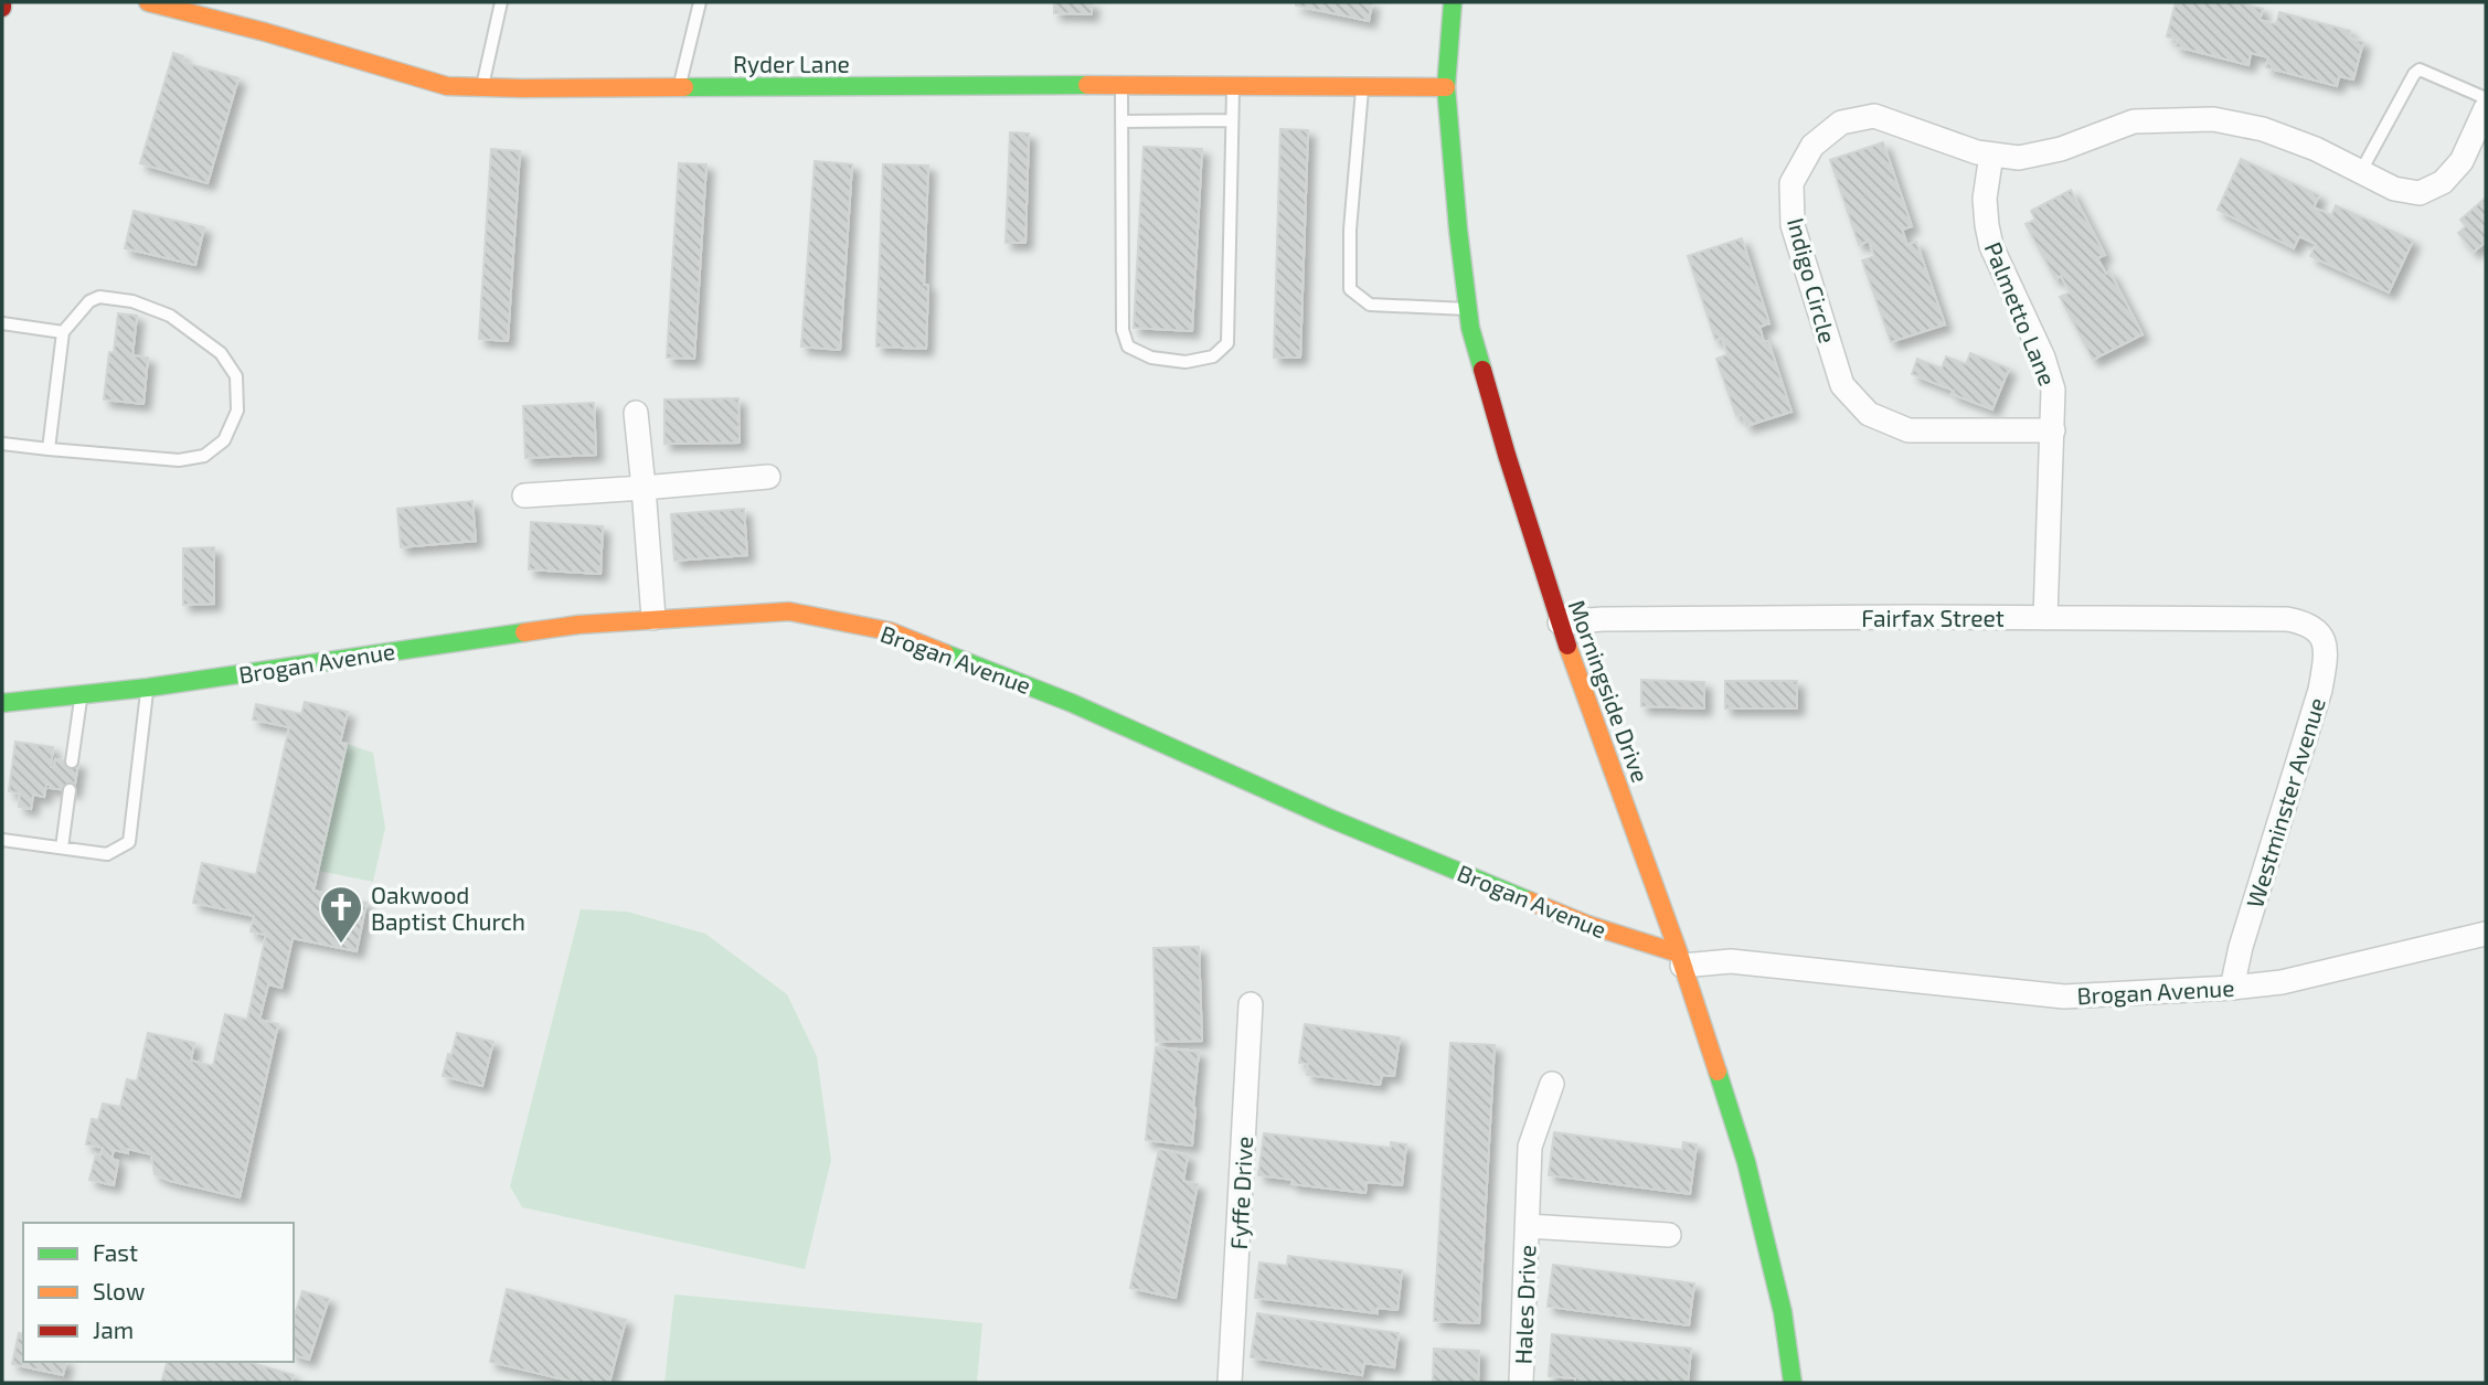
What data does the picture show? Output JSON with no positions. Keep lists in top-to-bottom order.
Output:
{
  "streets": {
    "street": [
      "Ryder Lane",
      "Indigo Circle",
      "Palmetto Lane",
      "Fairfax Street",
      "Brogan Avenue",
      "Morningside Drive",
      "Westminster Avenue",
      "Fyffe Drive",
      "Hales Drive"
    ]
  },
  "crossings": [
    ["Ryder Lane", "Morningside Drive"],
    ["Indigo Circle", "Palmetto Lane"],
    ["Palmetto Lane", "Fairfax Street"],
    ["Fairfax Street", "Morningside Drive"],
    ["Fairfax Street", "Westminster Avenue"],
    ["Brogan Avenue", "Morningside Drive"],
    ["Brogan Avenue", "Westminster Avenue"]
  ],
  "places": {
    "church": ["Oakwood Baptist Church"]
  },
  "legend": ["Fast", "Slow", "Jam"]
}
